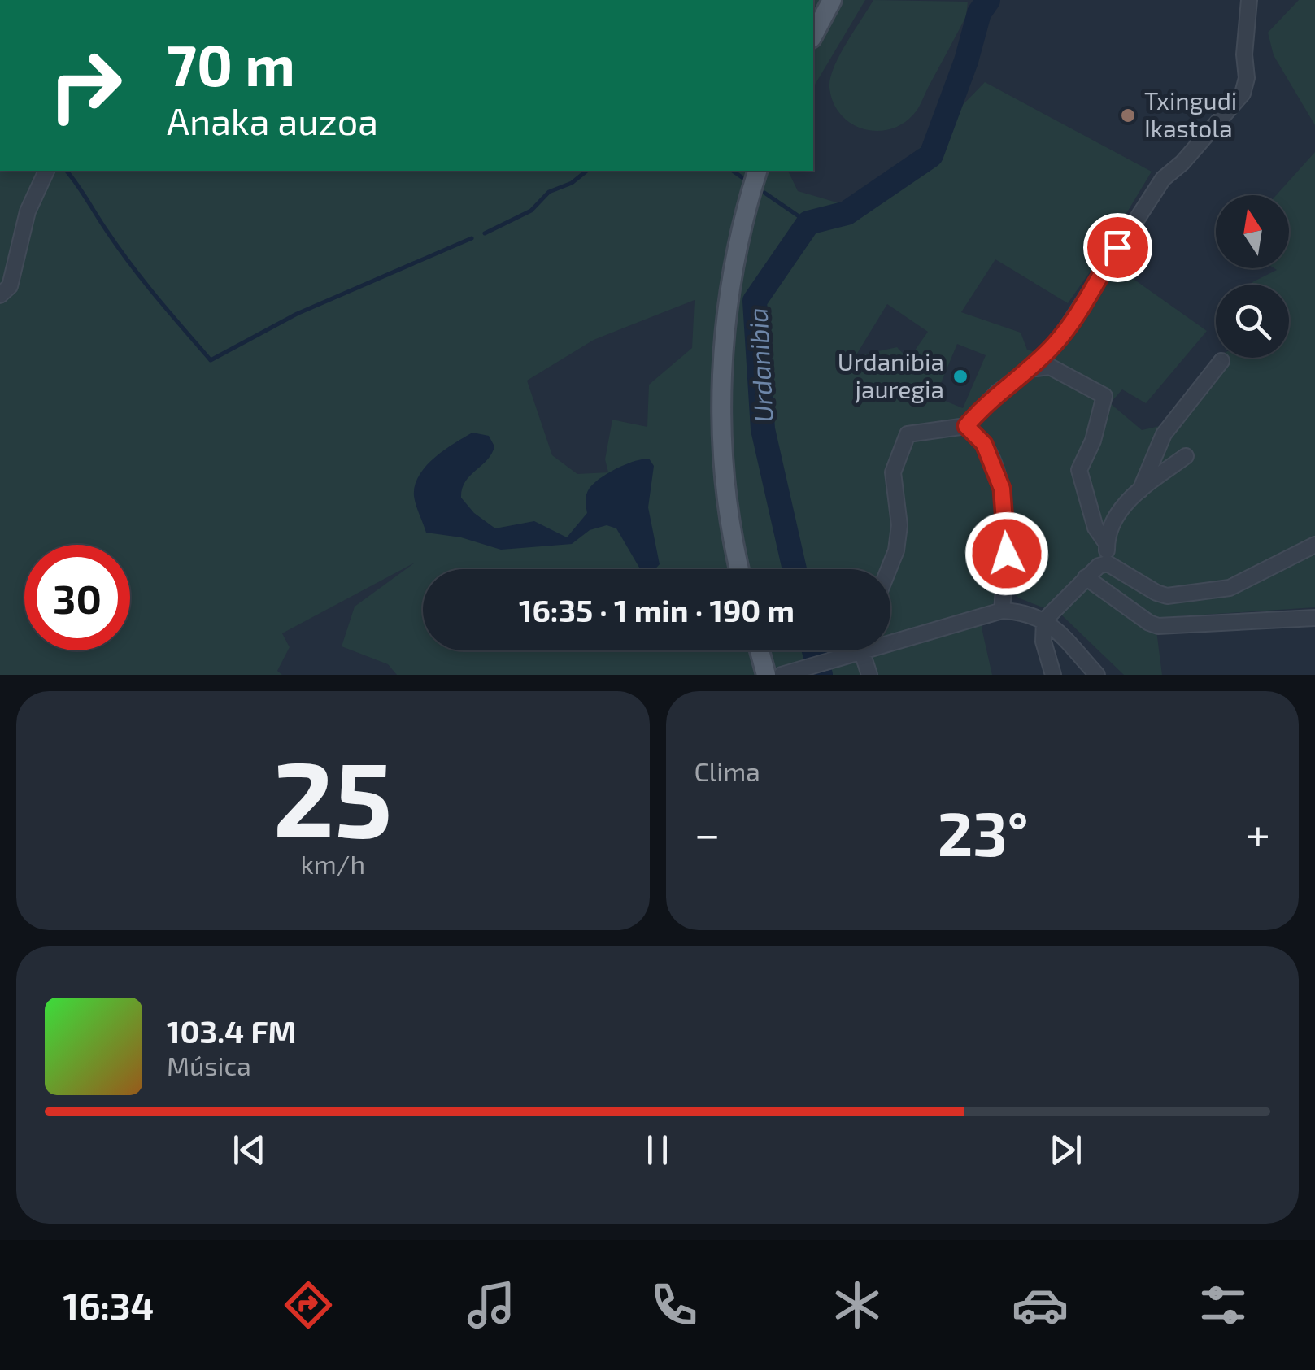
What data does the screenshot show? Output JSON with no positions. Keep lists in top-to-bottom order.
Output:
{
  "water": ["Urdanibia"],
  "places": ["Txingudi Ikastola", "Urdanibia jauregia"],
  "north": "top",
  "page": {
    "turn": ["70 m", "Anaka auzoa"],
    "limit": "30",
    "trip": "16:35 · 1 min · 190 m",
    "tile": [
      ["25", "km/h"],
      "Clima"
    ],
    "heat": ["−", "23°", "+"],
    "song": ["103.4 FM", "Música"],
    "tabs": "16:34"
  }
}
